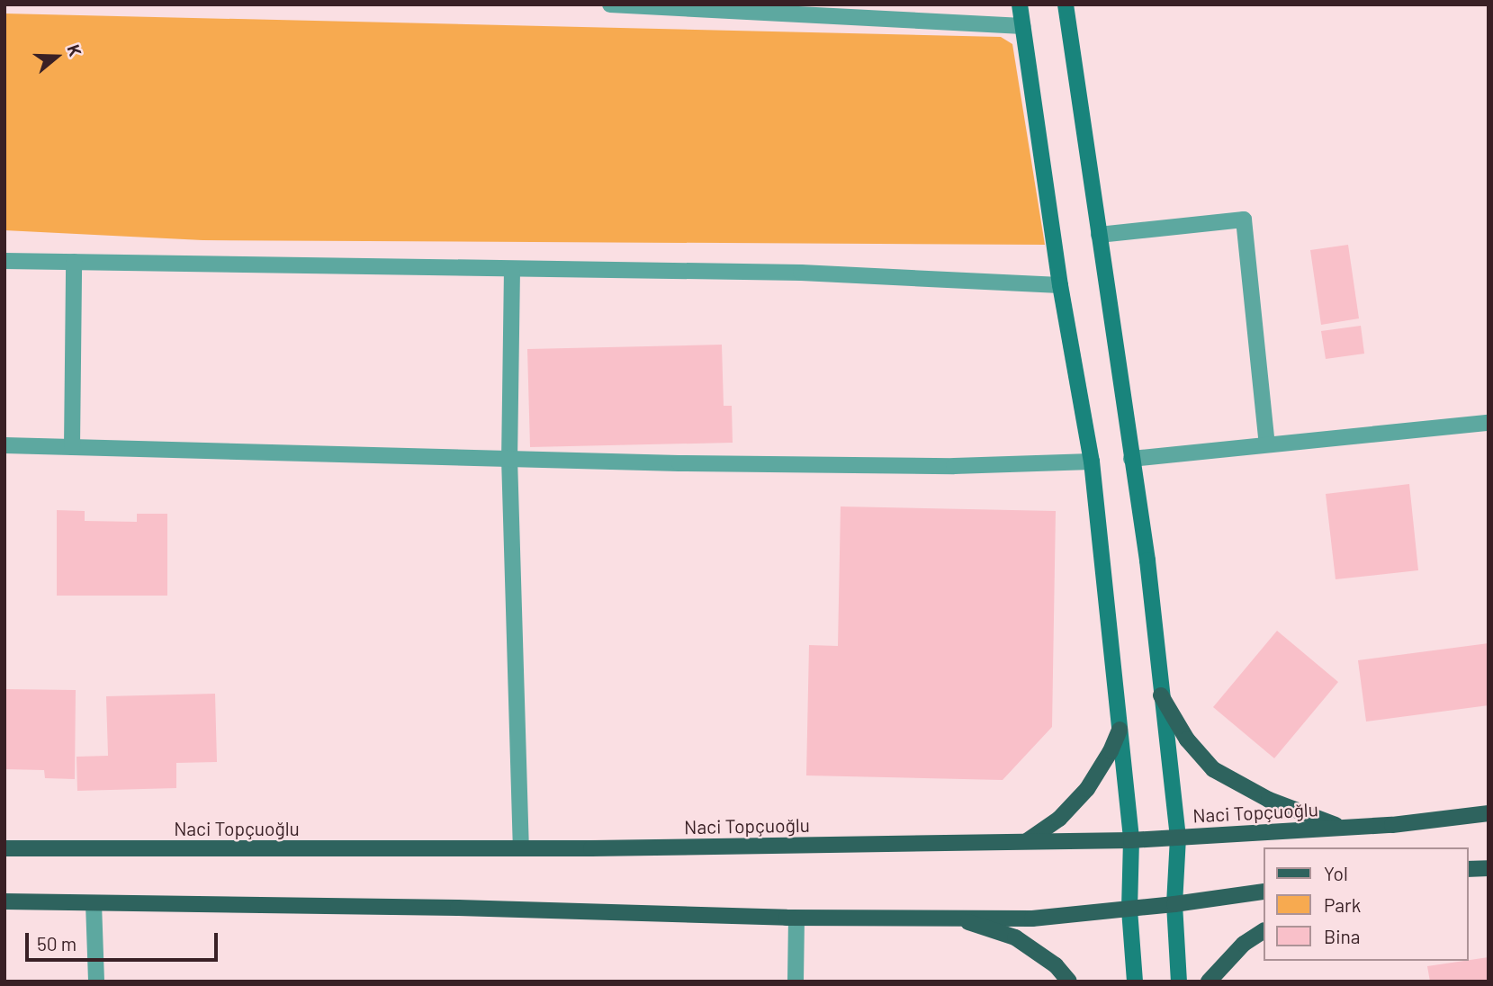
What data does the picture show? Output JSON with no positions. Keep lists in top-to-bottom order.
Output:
{
  "streets": {
    "main road": ["Naci Topçuoğlu"]
  },
  "legend": ["Yol", "Park", "Bina"],
  "scale_bar": "50 m",
  "north": "right"
}
